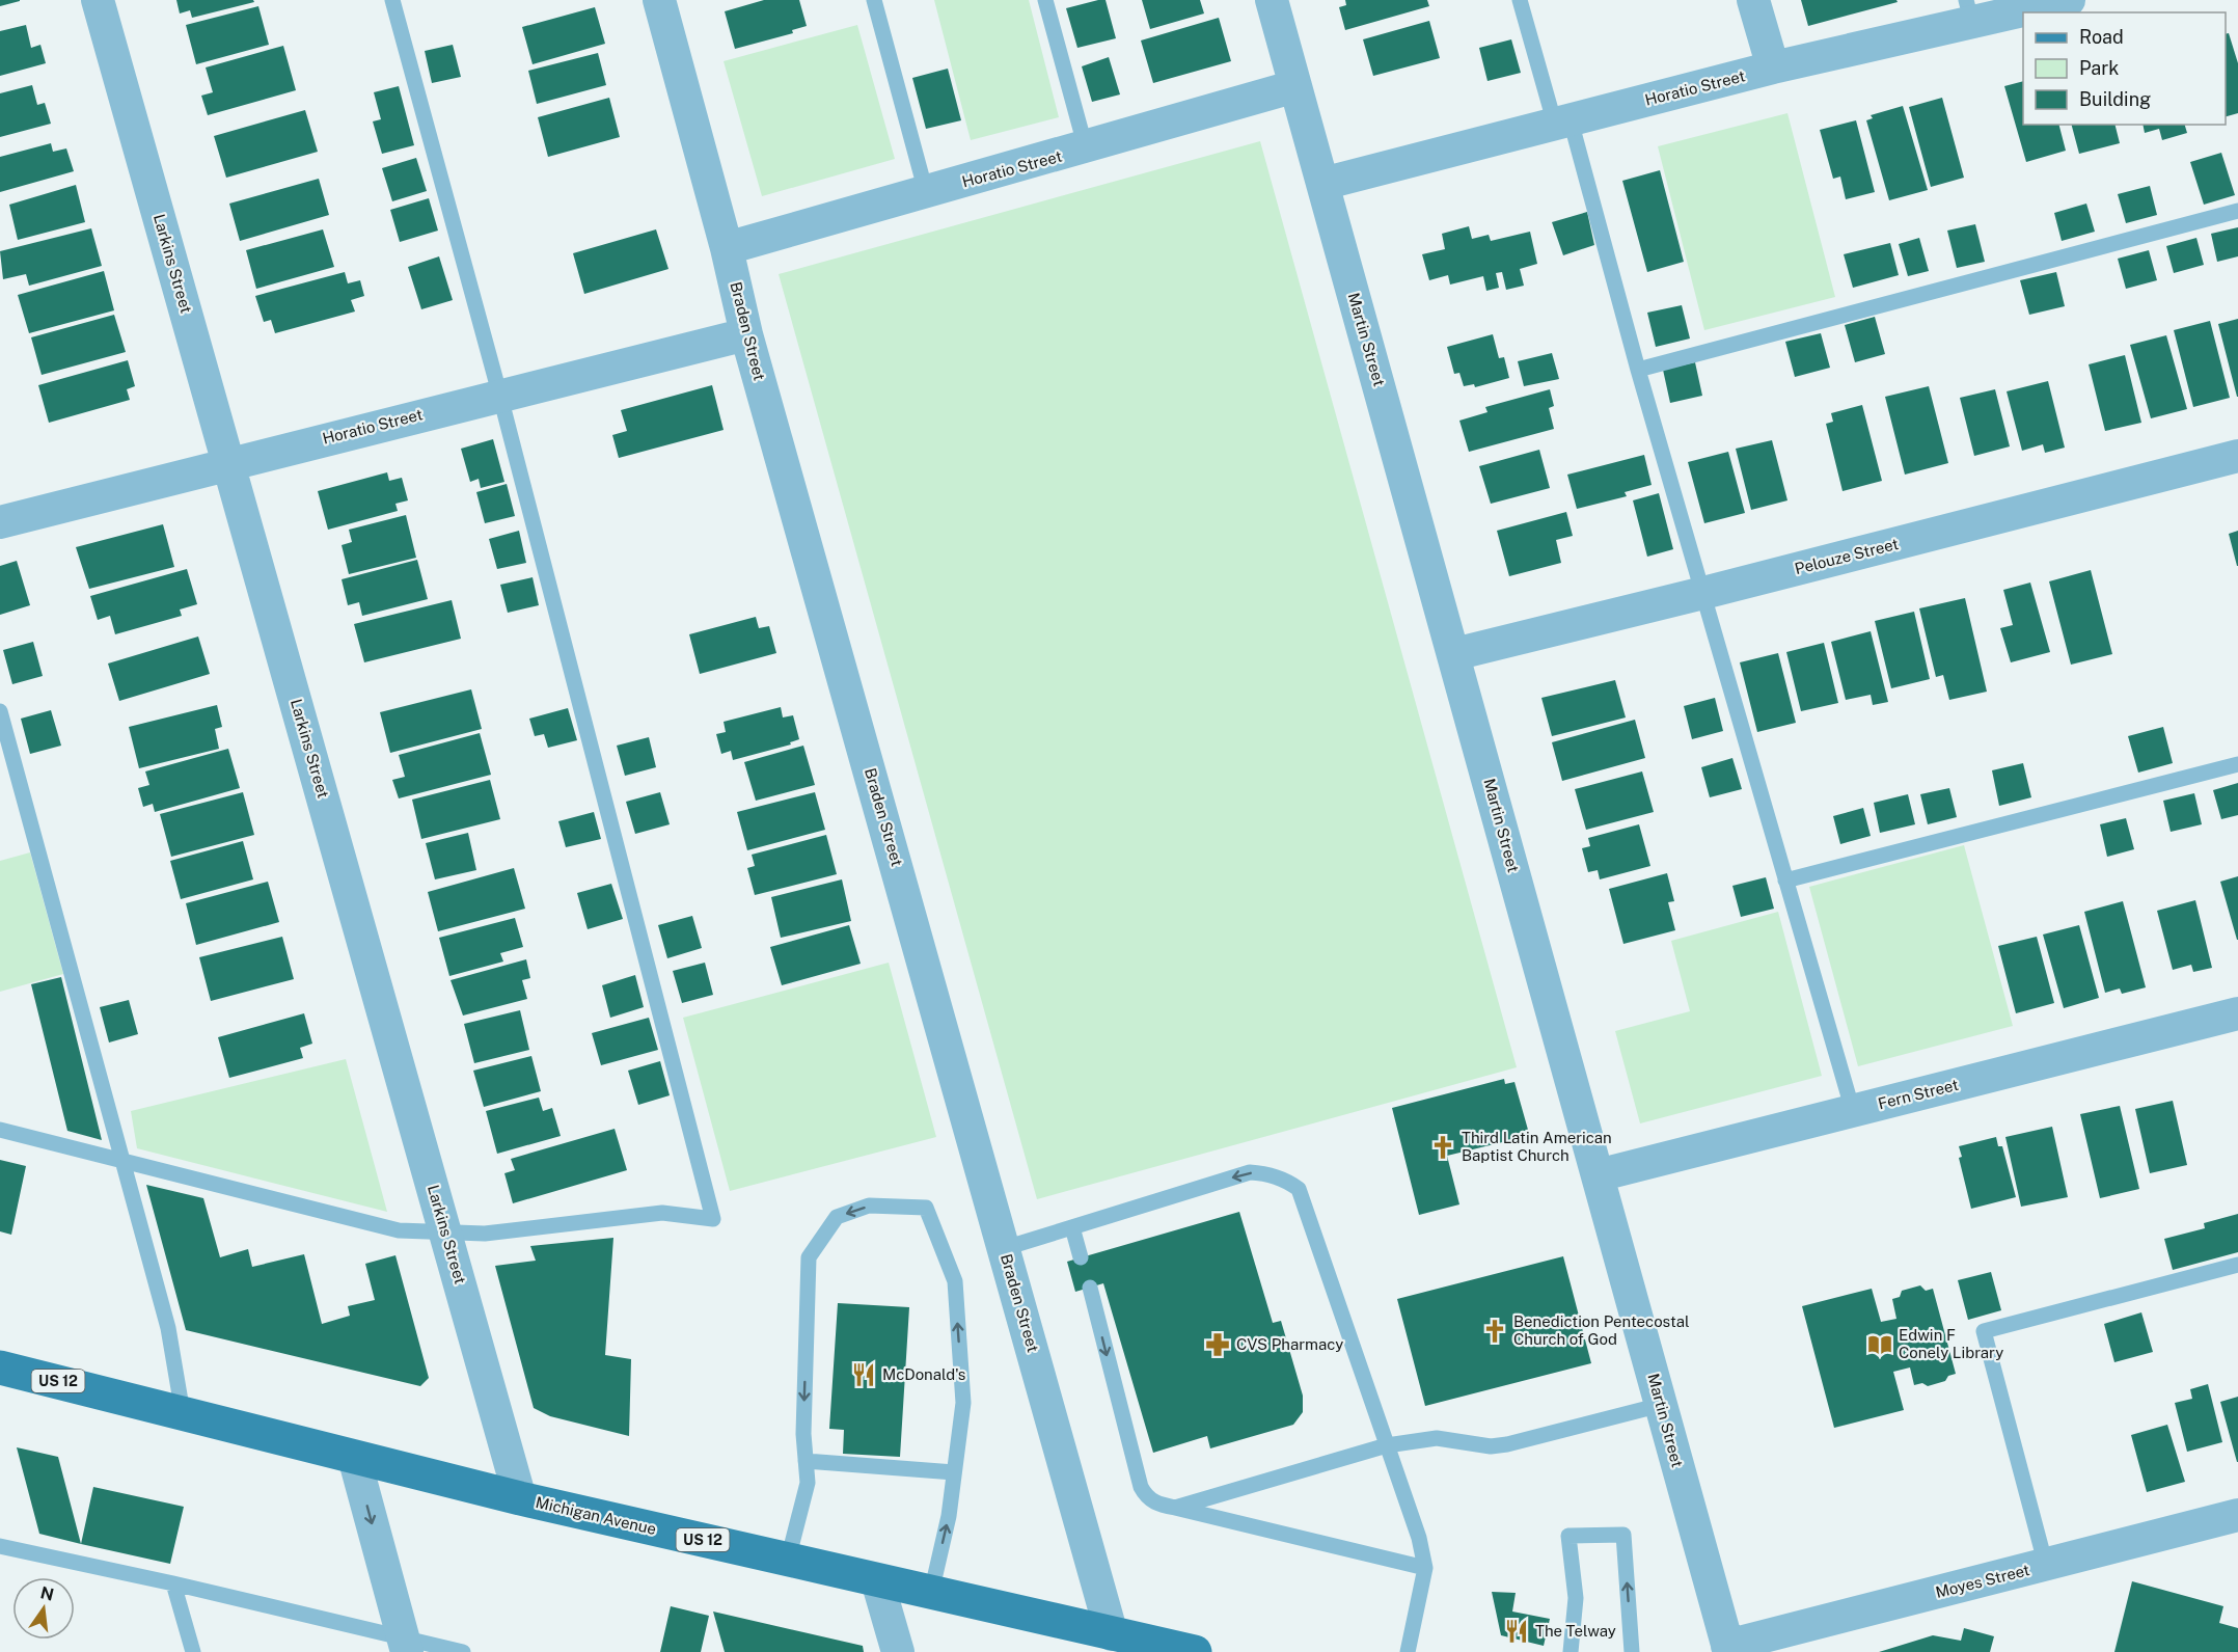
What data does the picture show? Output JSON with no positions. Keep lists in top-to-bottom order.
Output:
{
  "streets": {
    "main road": ["US 12", "Michigan Avenue"],
    "street": [
      "Horatio Street",
      "Larkins Street",
      "Braden Street",
      "Martin Street",
      "Pelouze Street",
      "Fern Street",
      "Moyes Street"
    ]
  },
  "crossings": [
    ["Horatio Street", "Larkins Street"],
    ["Horatio Street", "Braden Street"],
    ["Horatio Street", "Martin Street"],
    ["Larkins Street", "Michigan Avenue"],
    ["Braden Street", "Michigan Avenue"],
    ["Martin Street", "Pelouze Street"],
    ["Martin Street", "Fern Street"],
    ["Martin Street", "Moyes Street"]
  ],
  "places": {
    "church": ["Third Latin American Baptist Church", "Benediction Pentecostal Church of God"],
    "pharmacy": ["CVS Pharmacy"],
    "library": ["Edwin F Conely Library"],
    "restaurant": ["McDonald's", "The Telway"]
  },
  "legend": ["Road", "Park", "Building"],
  "north": "top"
}
